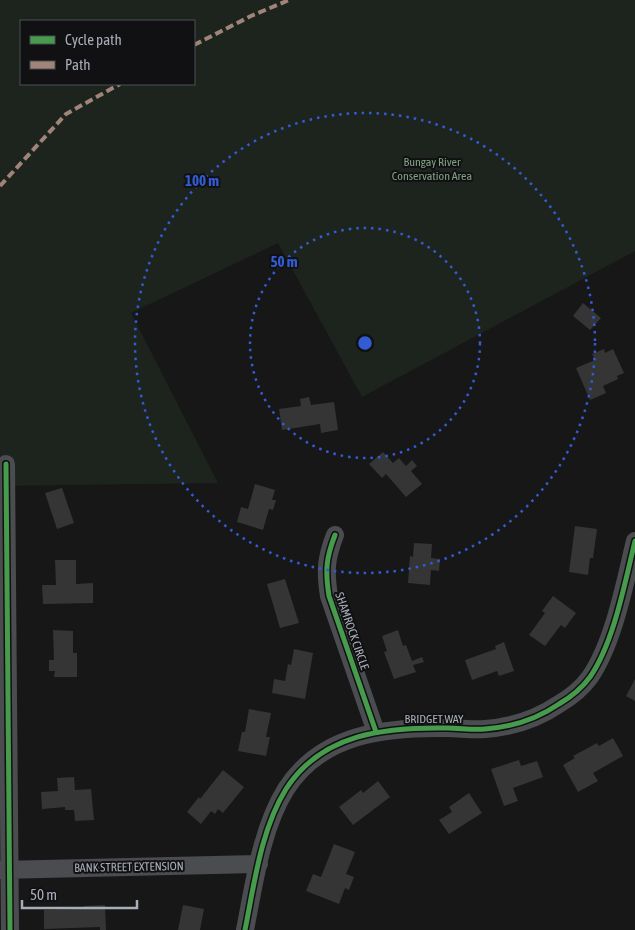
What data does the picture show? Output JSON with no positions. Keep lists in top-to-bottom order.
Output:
{
  "streets": {
    "street": ["SHAMROCK CIRCLE", "BRIDGET WAY", "BANK STREET EXTENSION"]
  },
  "crossings": [
    ["SHAMROCK CIRCLE", "BRIDGET WAY"],
    ["BRIDGET WAY", "BANK STREET EXTENSION"]
  ],
  "parks": ["Bungay River Conservation Area"],
  "legend": ["Cycle path", "Path"],
  "scale_bar": "50 m",
  "rings": ["100 m", "50 m"]
}
